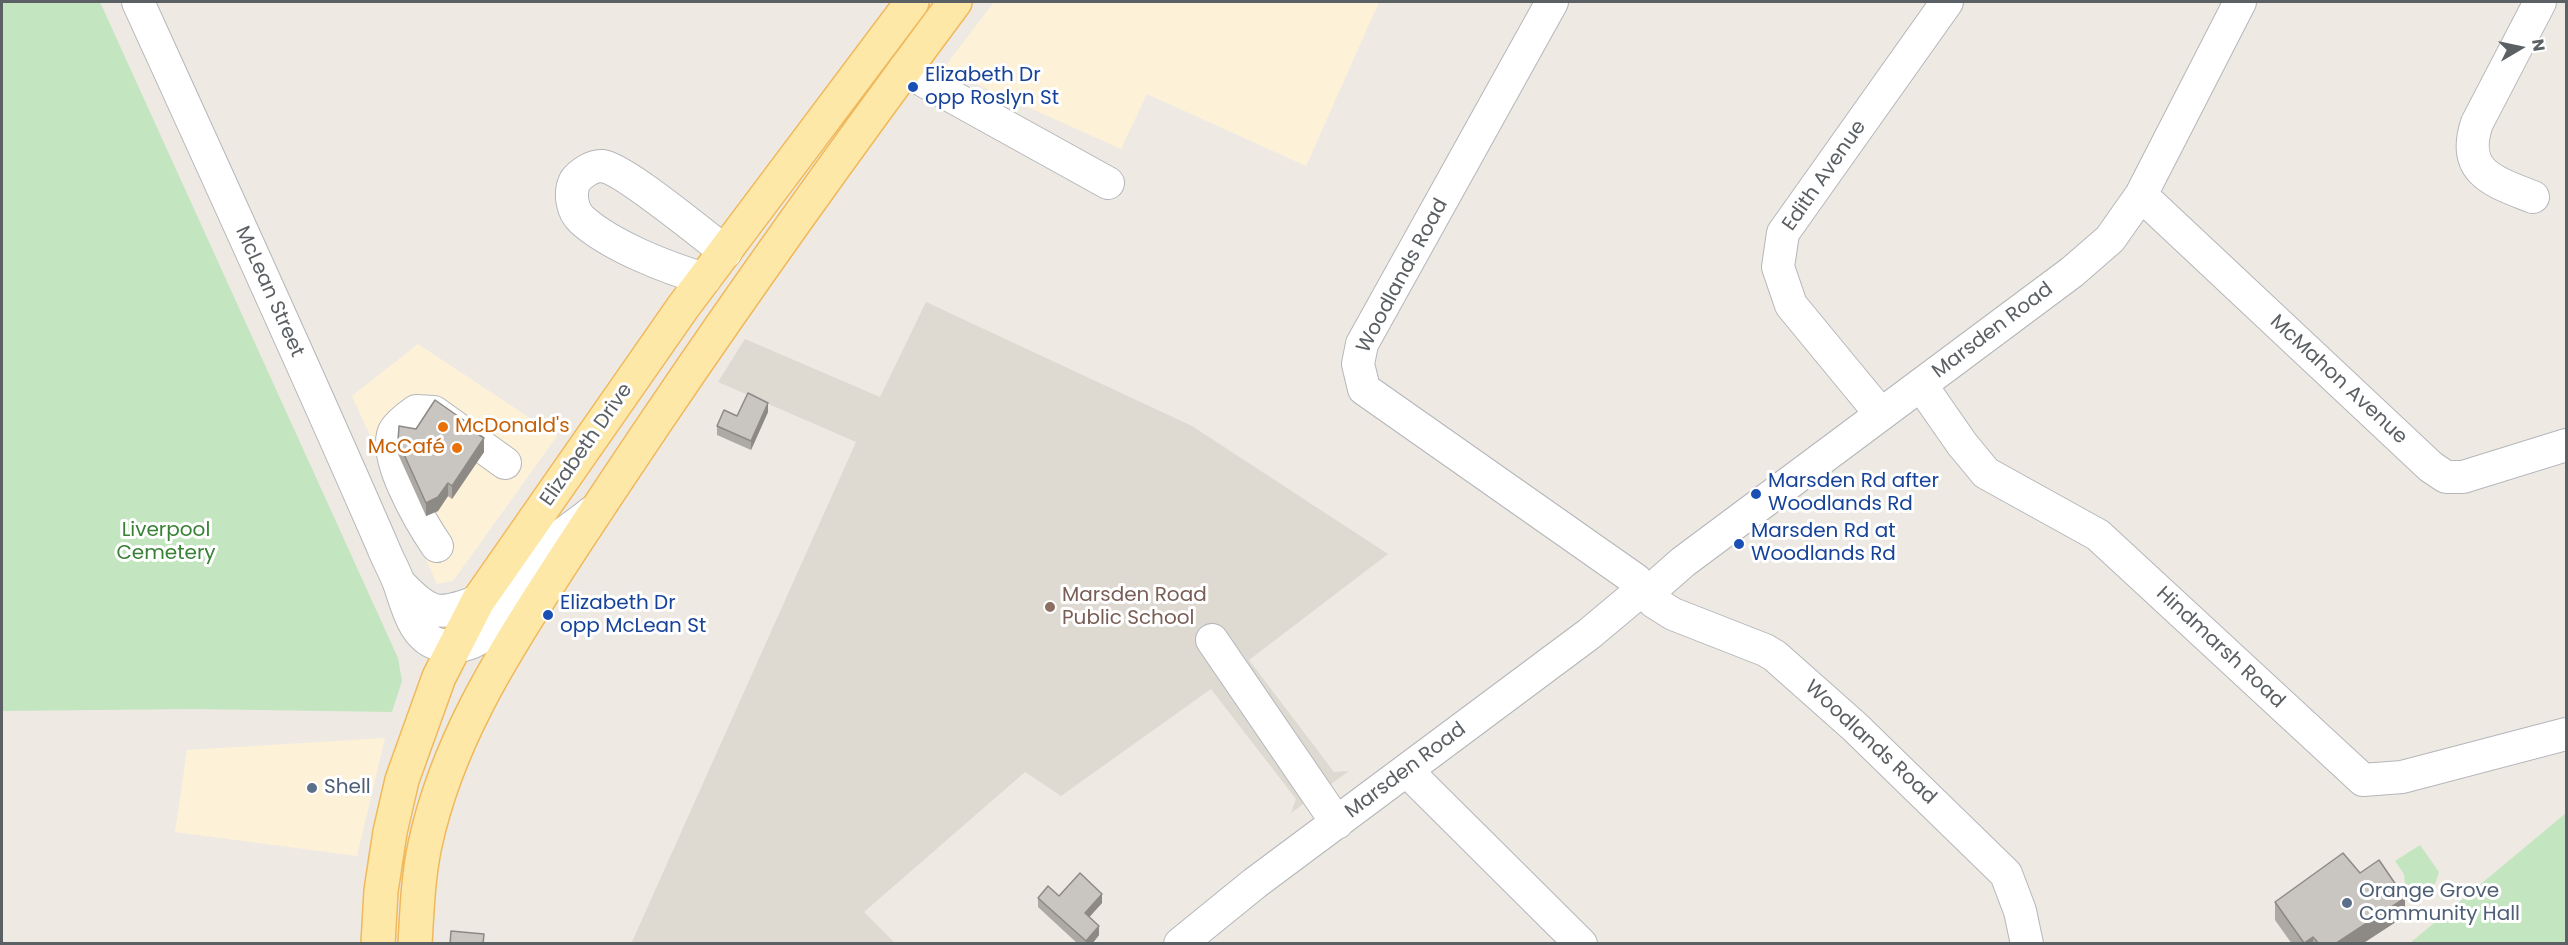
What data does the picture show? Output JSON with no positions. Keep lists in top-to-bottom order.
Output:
{
  "streets": {
    "main road": ["Elizabeth Drive"],
    "street": [
      "Edith Avenue",
      "Woodlands Road",
      "McLean Street",
      "Marsden Road",
      "McMahon Avenue",
      "Hindmarsh Road"
    ]
  },
  "crossings": [
    ["Edith Avenue", "Marsden Road"],
    ["Woodlands Road", "Marsden Road"],
    ["McLean Street", "Elizabeth Drive"],
    ["Marsden Road", "McMahon Avenue"],
    ["Marsden Road", "Hindmarsh Road"]
  ],
  "parks": ["Liverpool Cemetery"],
  "places": [
    "Elizabeth Dr opp Roslyn St",
    "McDonald's",
    "McCafé",
    "Marsden Rd after Woodlands Rd",
    "Marsden Rd at Woodlands Rd",
    "Marsden Road Public School",
    "Elizabeth Dr opp McLean St",
    "Shell",
    "Orange Grove Community Hall"
  ],
  "north": "right"
}
